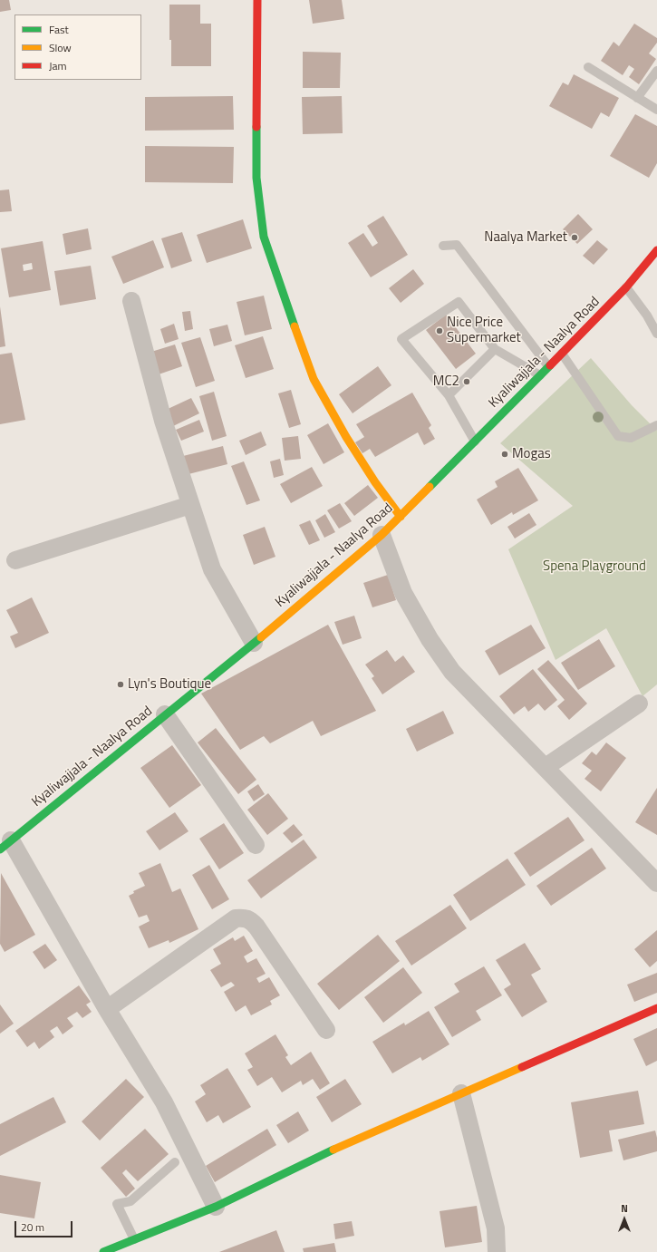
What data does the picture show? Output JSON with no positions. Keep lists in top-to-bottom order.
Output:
{
  "streets": {
    "street": ["Kyaliwajjala - Naalya Road"]
  },
  "parks": ["Spena Playground"],
  "places": [
    "Naalya Market",
    "Nice Price Supermarket",
    "MC2",
    "Mogas",
    "Lyn's Boutique"
  ],
  "legend": ["Fast", "Slow", "Jam"],
  "scale_bar": "20 m",
  "north": "top"
}
